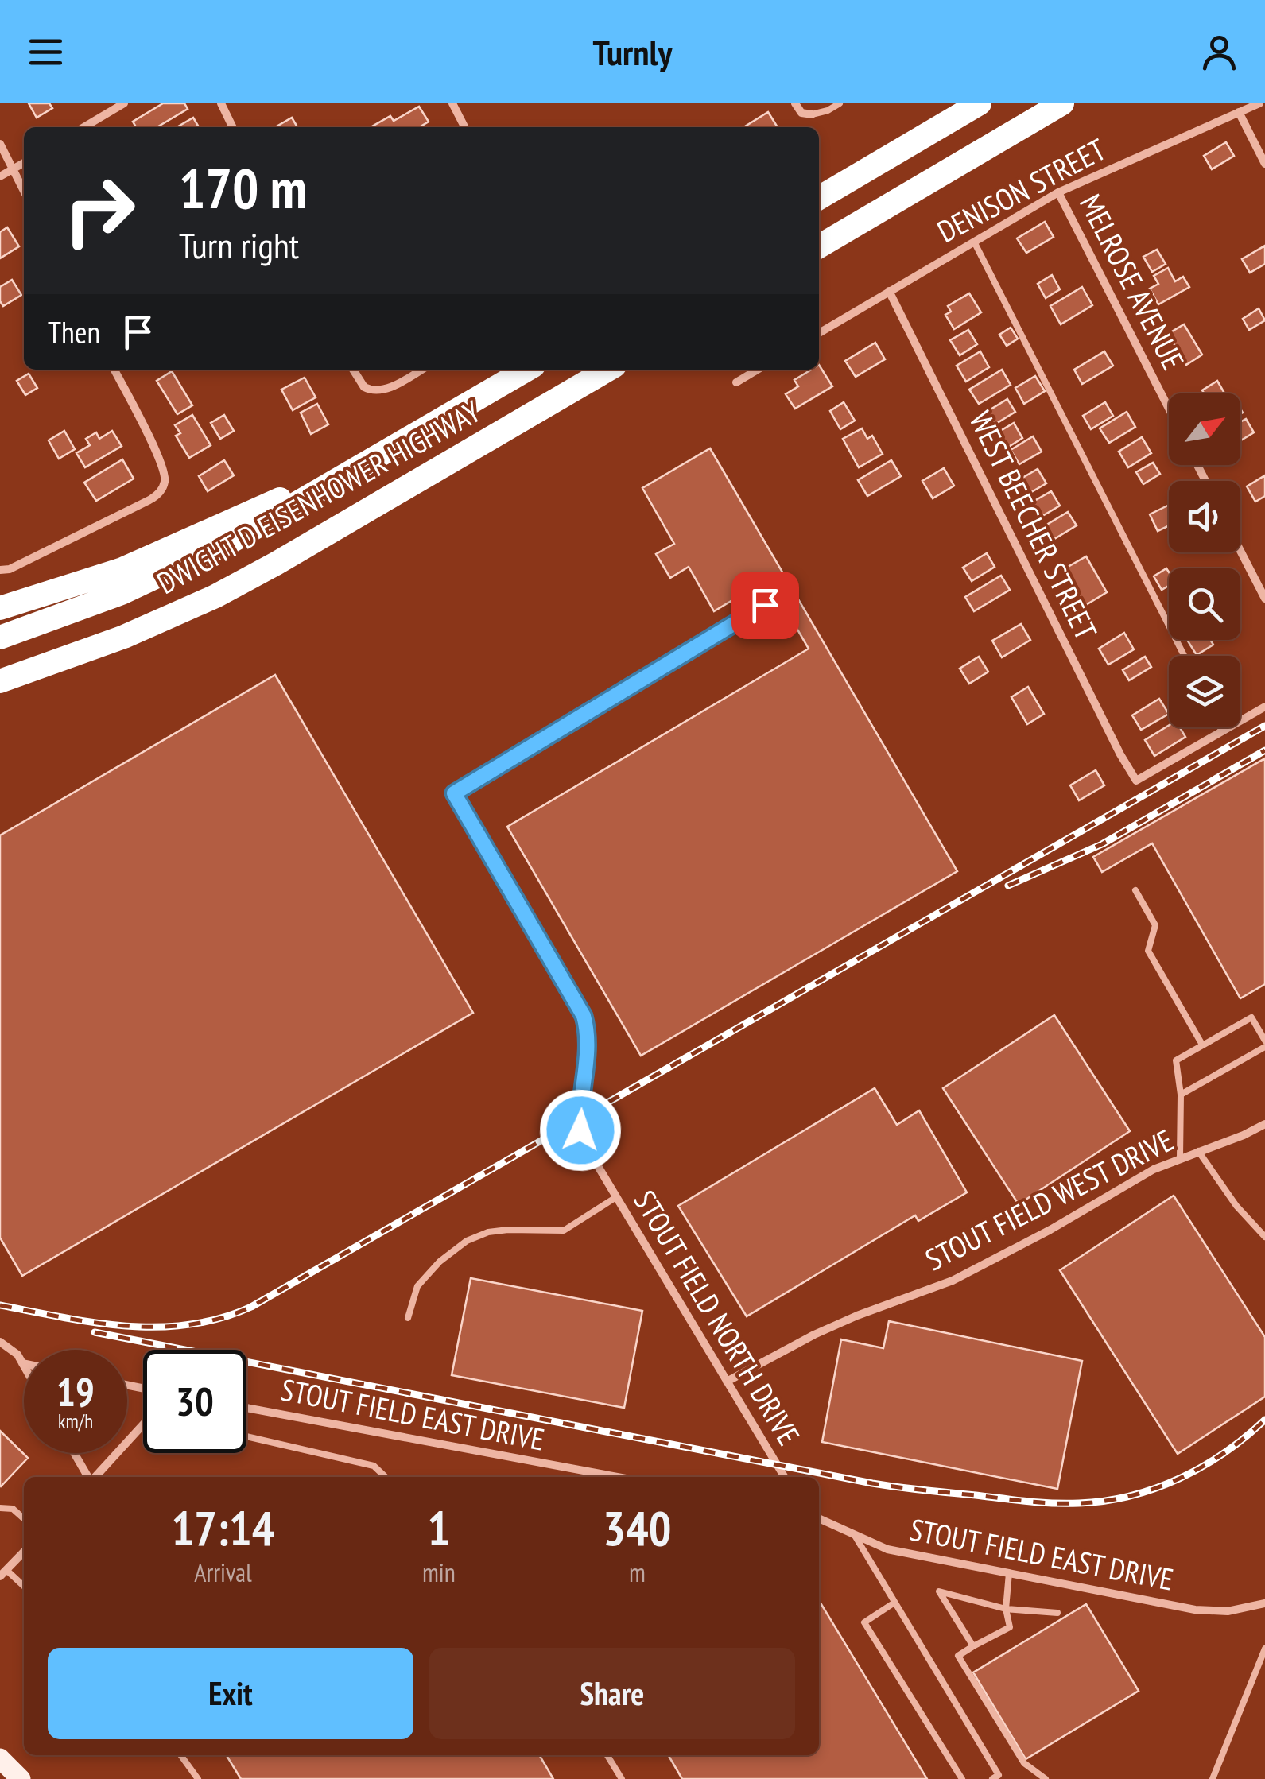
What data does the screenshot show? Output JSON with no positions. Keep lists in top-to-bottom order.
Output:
{
  "streets": {
    "highway": ["DWIGHT D EISENHOWER HIGHWAY"],
    "street": [
      "DENISON STREET",
      "MELROSE AVENUE",
      "WEST BEECHER STREET",
      "STOUT FIELD WEST DRIVE",
      "STOUT FIELD NORTH DRIVE",
      "STOUT FIELD EAST DRIVE"
    ]
  },
  "crossings": [
    ["DENISON STREET", "MELROSE AVENUE"],
    ["DENISON STREET", "WEST BEECHER STREET"],
    ["STOUT FIELD WEST DRIVE", "STOUT FIELD NORTH DRIVE"]
  ],
  "north": "top right",
  "page": {
    "header": "Turnly",
    "turn": ["170 m", "Turn right"],
    "then": "Then",
    "speed": "19 km/h",
    "limit": "30",
    "eta": [
      "17:14",
      "Arrival",
      "1",
      "min",
      "340",
      "m"
    ],
    "buttons": ["Exit", "Share"]
  }
}
